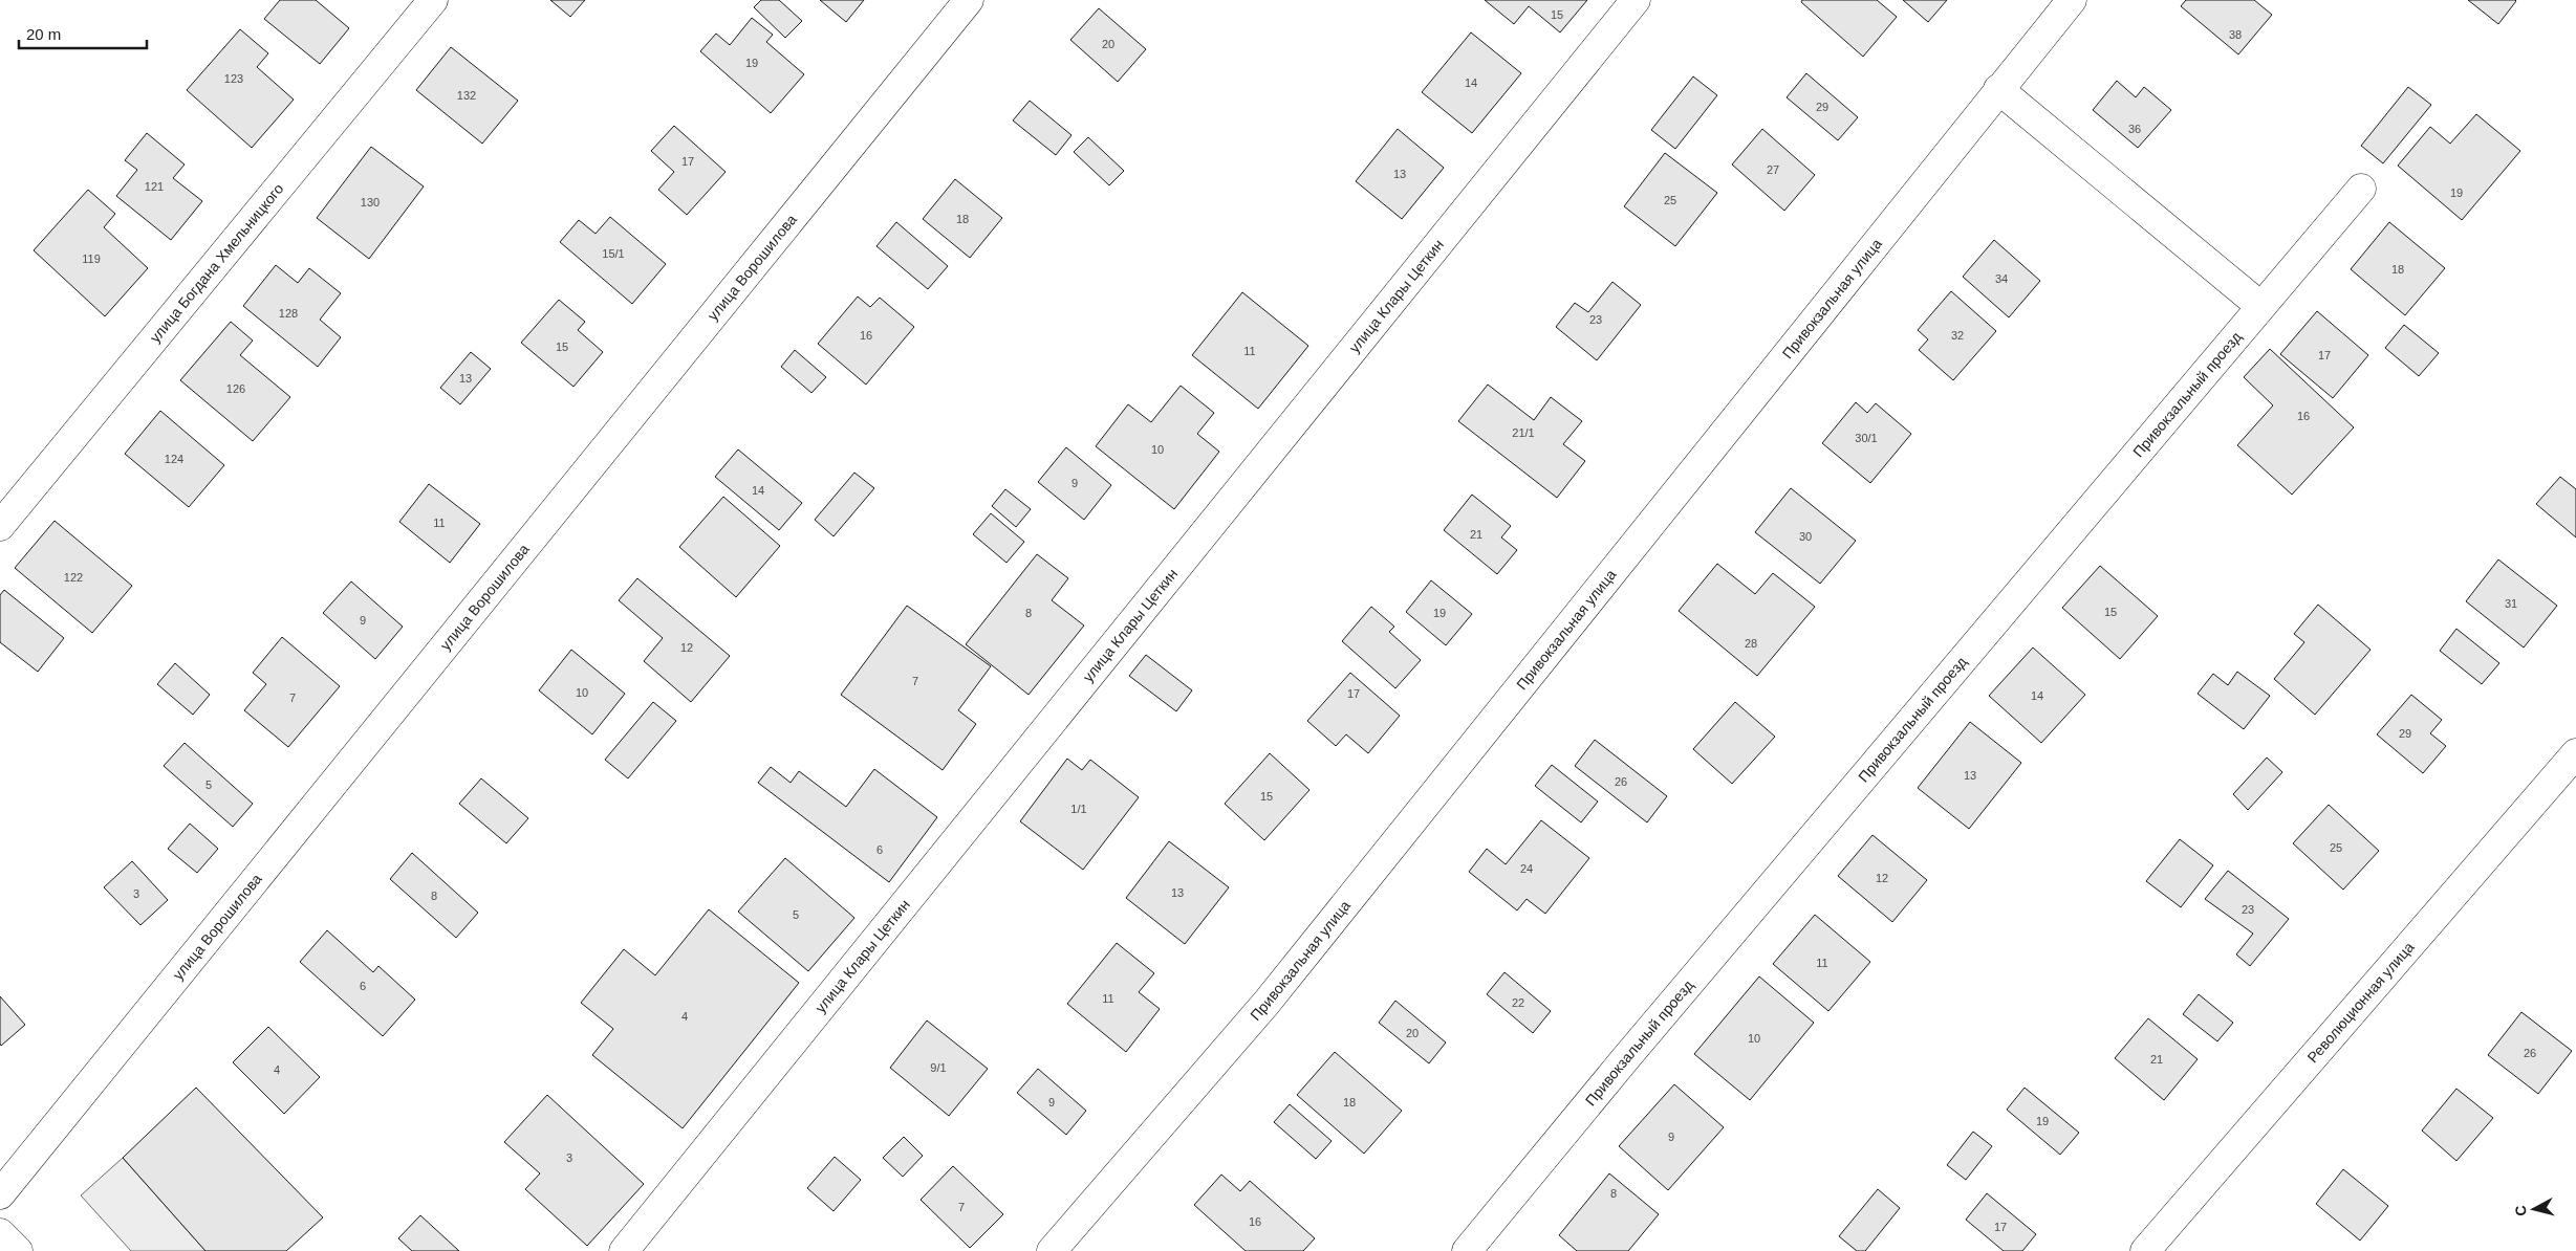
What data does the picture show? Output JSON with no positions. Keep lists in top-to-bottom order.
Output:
{
  "streets": {
    "street": [
      "улица Богдана Хмельницкого",
      "улица Ворошилова",
      "улица Клары Цеткин",
      "Привокзальная улица",
      "Привокзальный проезд",
      "Революционная улица"
    ]
  },
  "house_numbers": [
    "15",
    "38",
    "20",
    "19",
    "123",
    "14",
    "132",
    "29",
    "36",
    "17",
    "27",
    "13",
    "121",
    "19",
    "25",
    "130",
    "18",
    "15/1",
    "119",
    "18",
    "34",
    "128",
    "23",
    "16",
    "32",
    "15",
    "11",
    "17",
    "13",
    "126",
    "16",
    "21/1",
    "30/1",
    "10",
    "124",
    "9",
    "14",
    "11",
    "21",
    "30",
    "122",
    "31",
    "15",
    "8",
    "19",
    "9",
    "28",
    "12",
    "7",
    "10",
    "17",
    "14",
    "7",
    "29",
    "13",
    "26",
    "5",
    "15",
    "1/1",
    "25",
    "6",
    "24",
    "12",
    "13",
    "3",
    "8",
    "23",
    "5",
    "11",
    "6",
    "11",
    "22",
    "4",
    "20",
    "10",
    "26",
    "21",
    "9/1",
    "4",
    "9",
    "18",
    "19",
    "9",
    "3",
    "8",
    "7",
    "16",
    "17"
  ],
  "scale_bar": "20 m",
  "north": "left"
}
